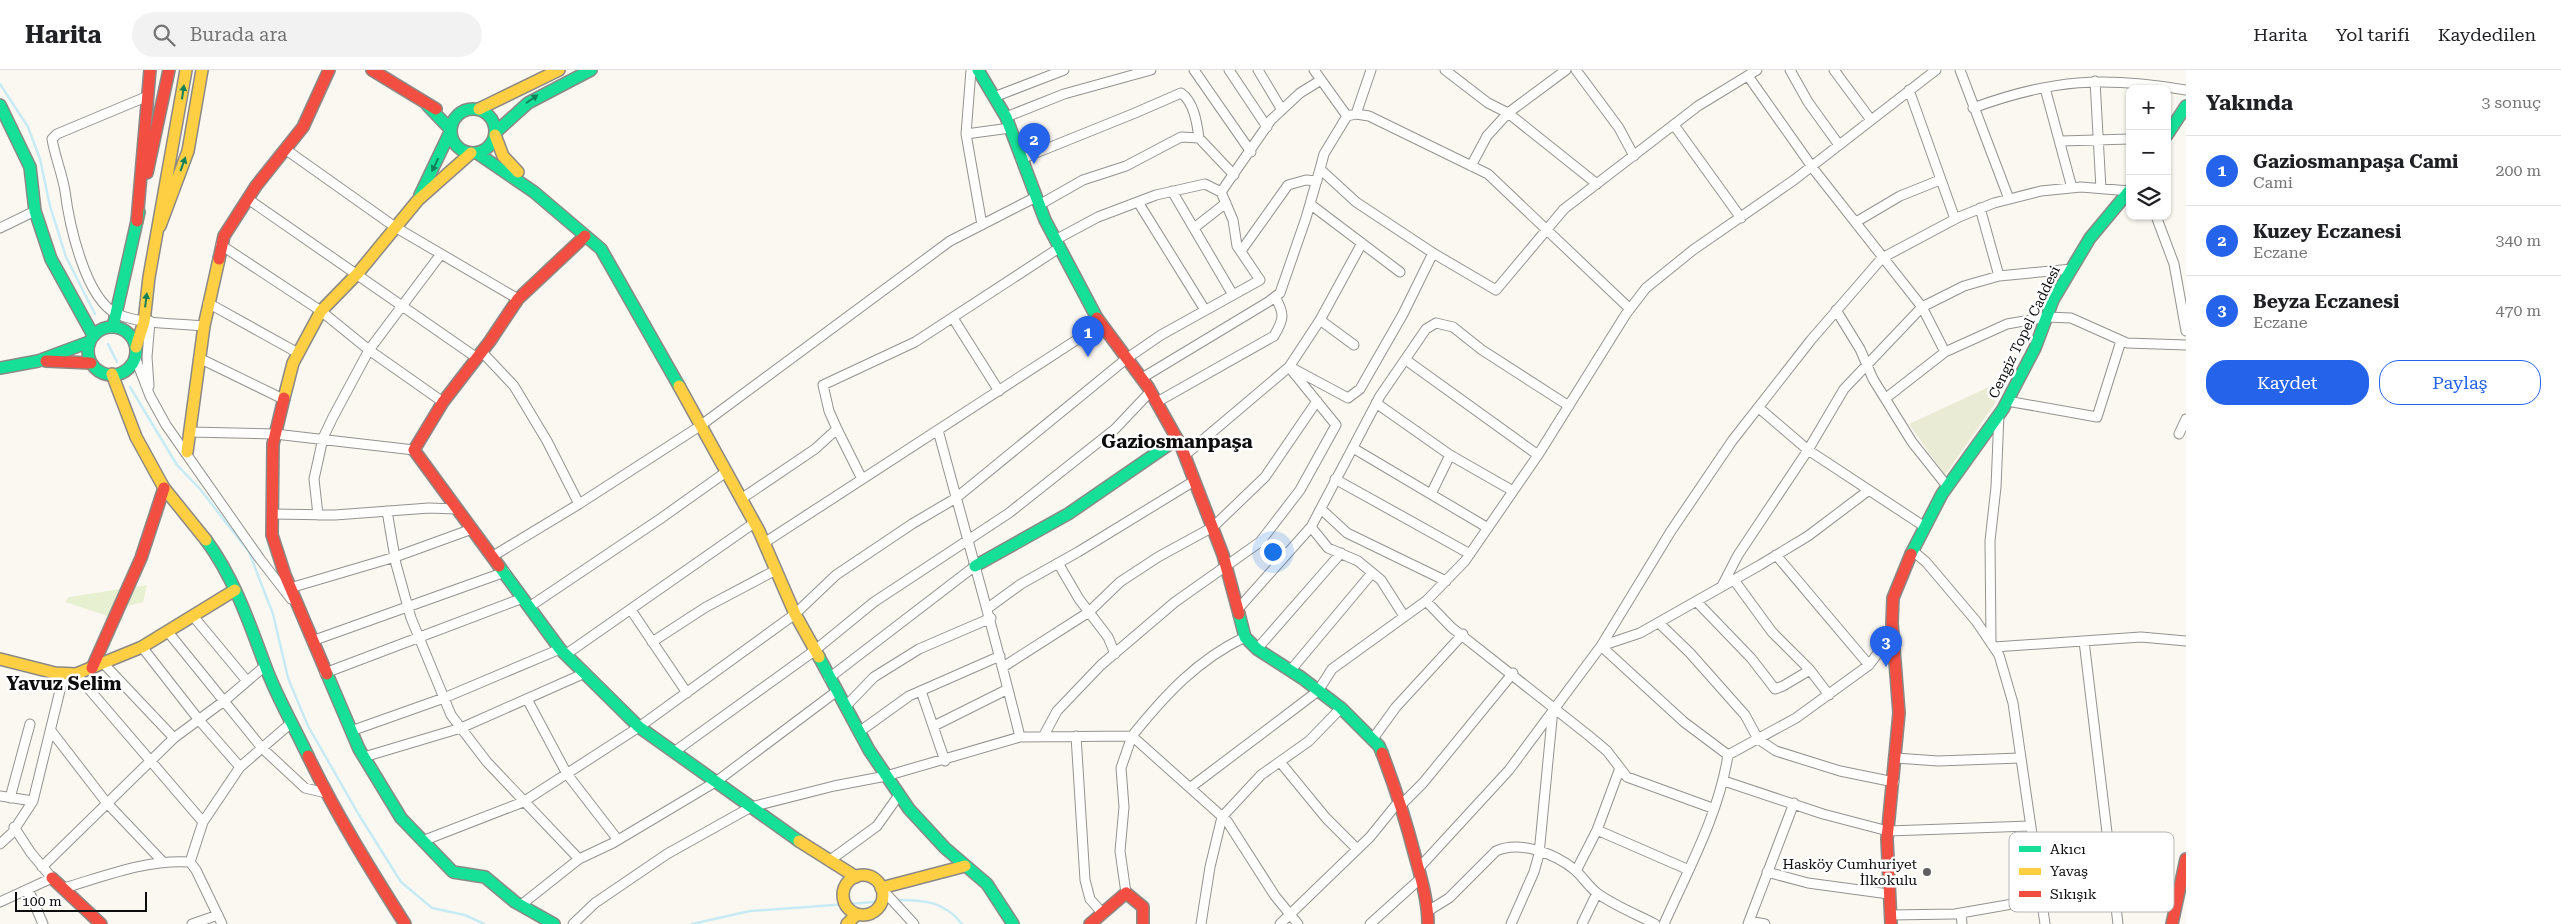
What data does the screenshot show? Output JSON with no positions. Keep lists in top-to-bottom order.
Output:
{
  "streets": {
    "main road": ["Cengiz Topel Caddesi"]
  },
  "districts": ["Gaziosmanpaşa", "Yavuz Selim"],
  "places": ["Hasköy Cumhuriyet İlkokulu"],
  "legend": ["Akıcı", "Yavaş", "Sıkışık"],
  "scale_bar": "100 m",
  "page": {
    "header": "Harita",
    "search": "Burada ara",
    "nav": ["Harita", "Yol tarifi", "Kaydedilen"],
    "heading": ["Yakında", "3 sonuç"],
    "map_buttons": ["+", "−"],
    "pins": ["2", "1", "3"],
    "list": [
      {
        "mark": "1",
        "name": "Gaziosmanpaşa Cami",
        "note": "Cami",
        "value": "200 m"
      },
      {
        "mark": "2",
        "name": "Kuzey Eczanesi",
        "note": "Eczane",
        "value": "340 m"
      },
      {
        "mark": "3",
        "name": "Beyza Eczanesi",
        "note": "Eczane",
        "value": "470 m"
      }
    ],
    "buttons": ["Kaydet", "Paylaş"],
    "scale": "100 m"
  }
}
